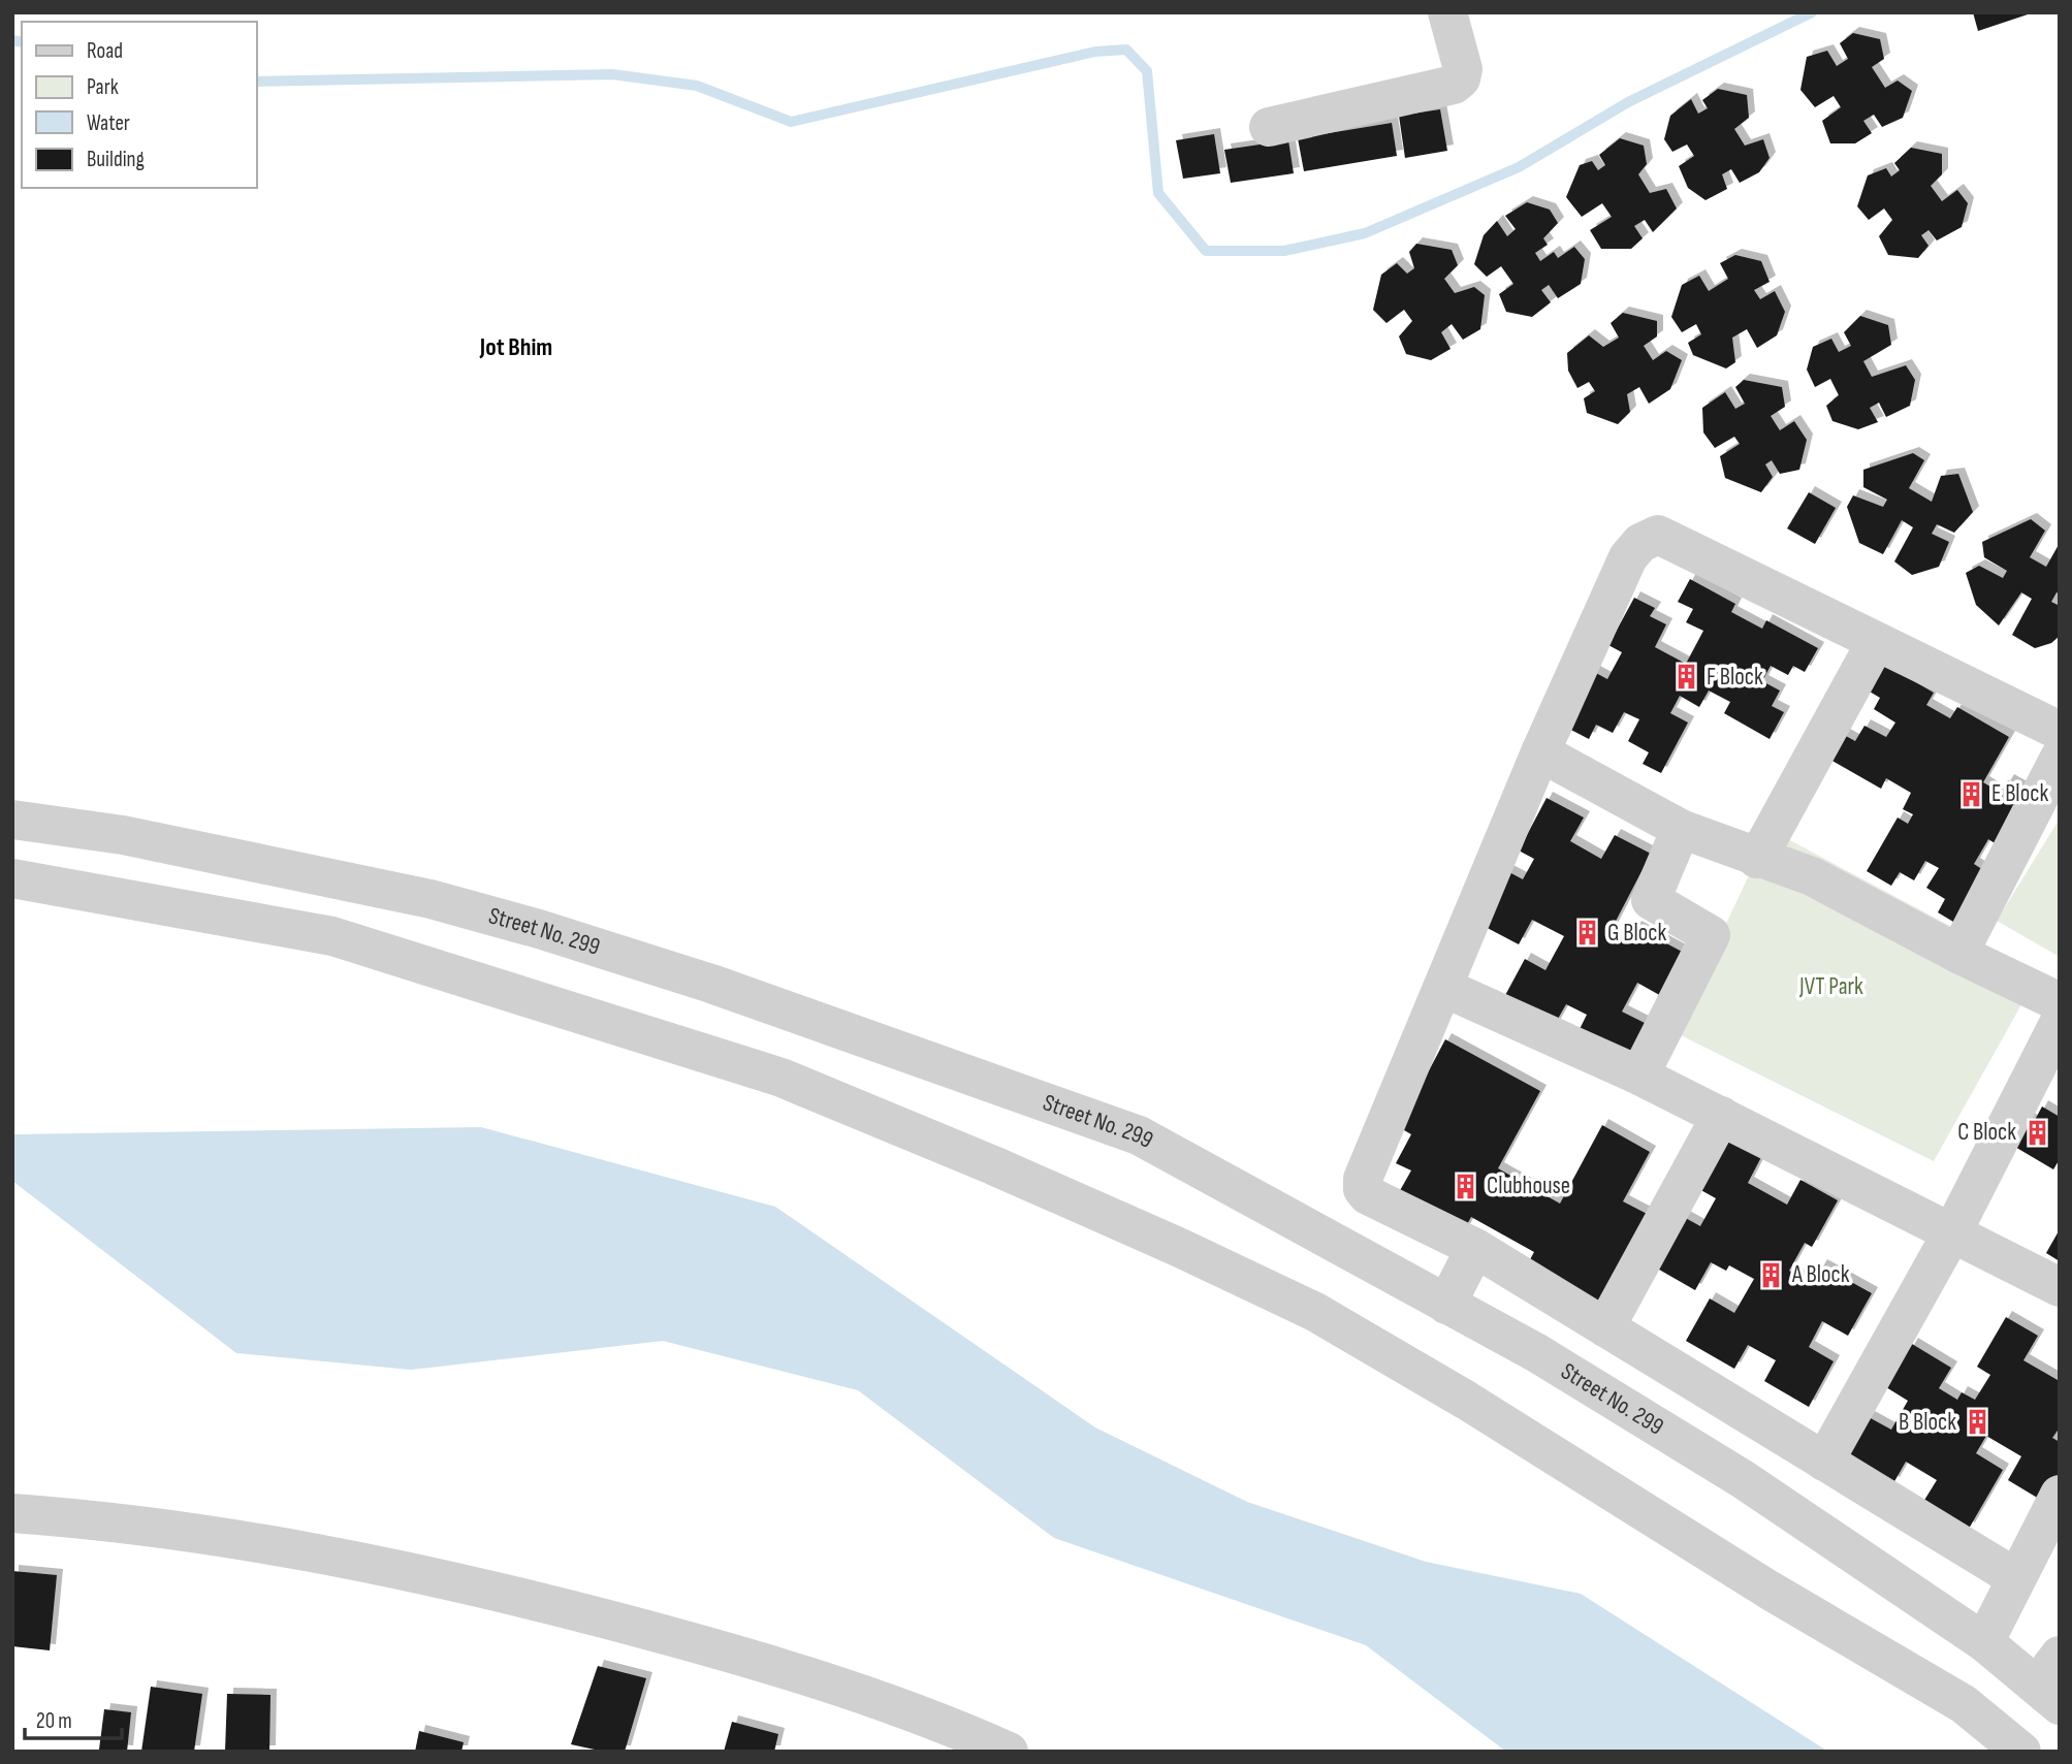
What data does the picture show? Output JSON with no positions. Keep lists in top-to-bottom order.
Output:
{
  "streets": {
    "street": ["Street No. 299"]
  },
  "districts": ["Jot Bhim"],
  "parks": ["JVT Park"],
  "places": {
    "building": [
      "F Block",
      "E Block",
      "G Block",
      "C Block",
      "Clubhouse",
      "A Block",
      "B Block"
    ]
  },
  "legend": [
    "Road",
    "Park",
    "Water",
    "Building"
  ],
  "scale_bar": "20 m"
}
